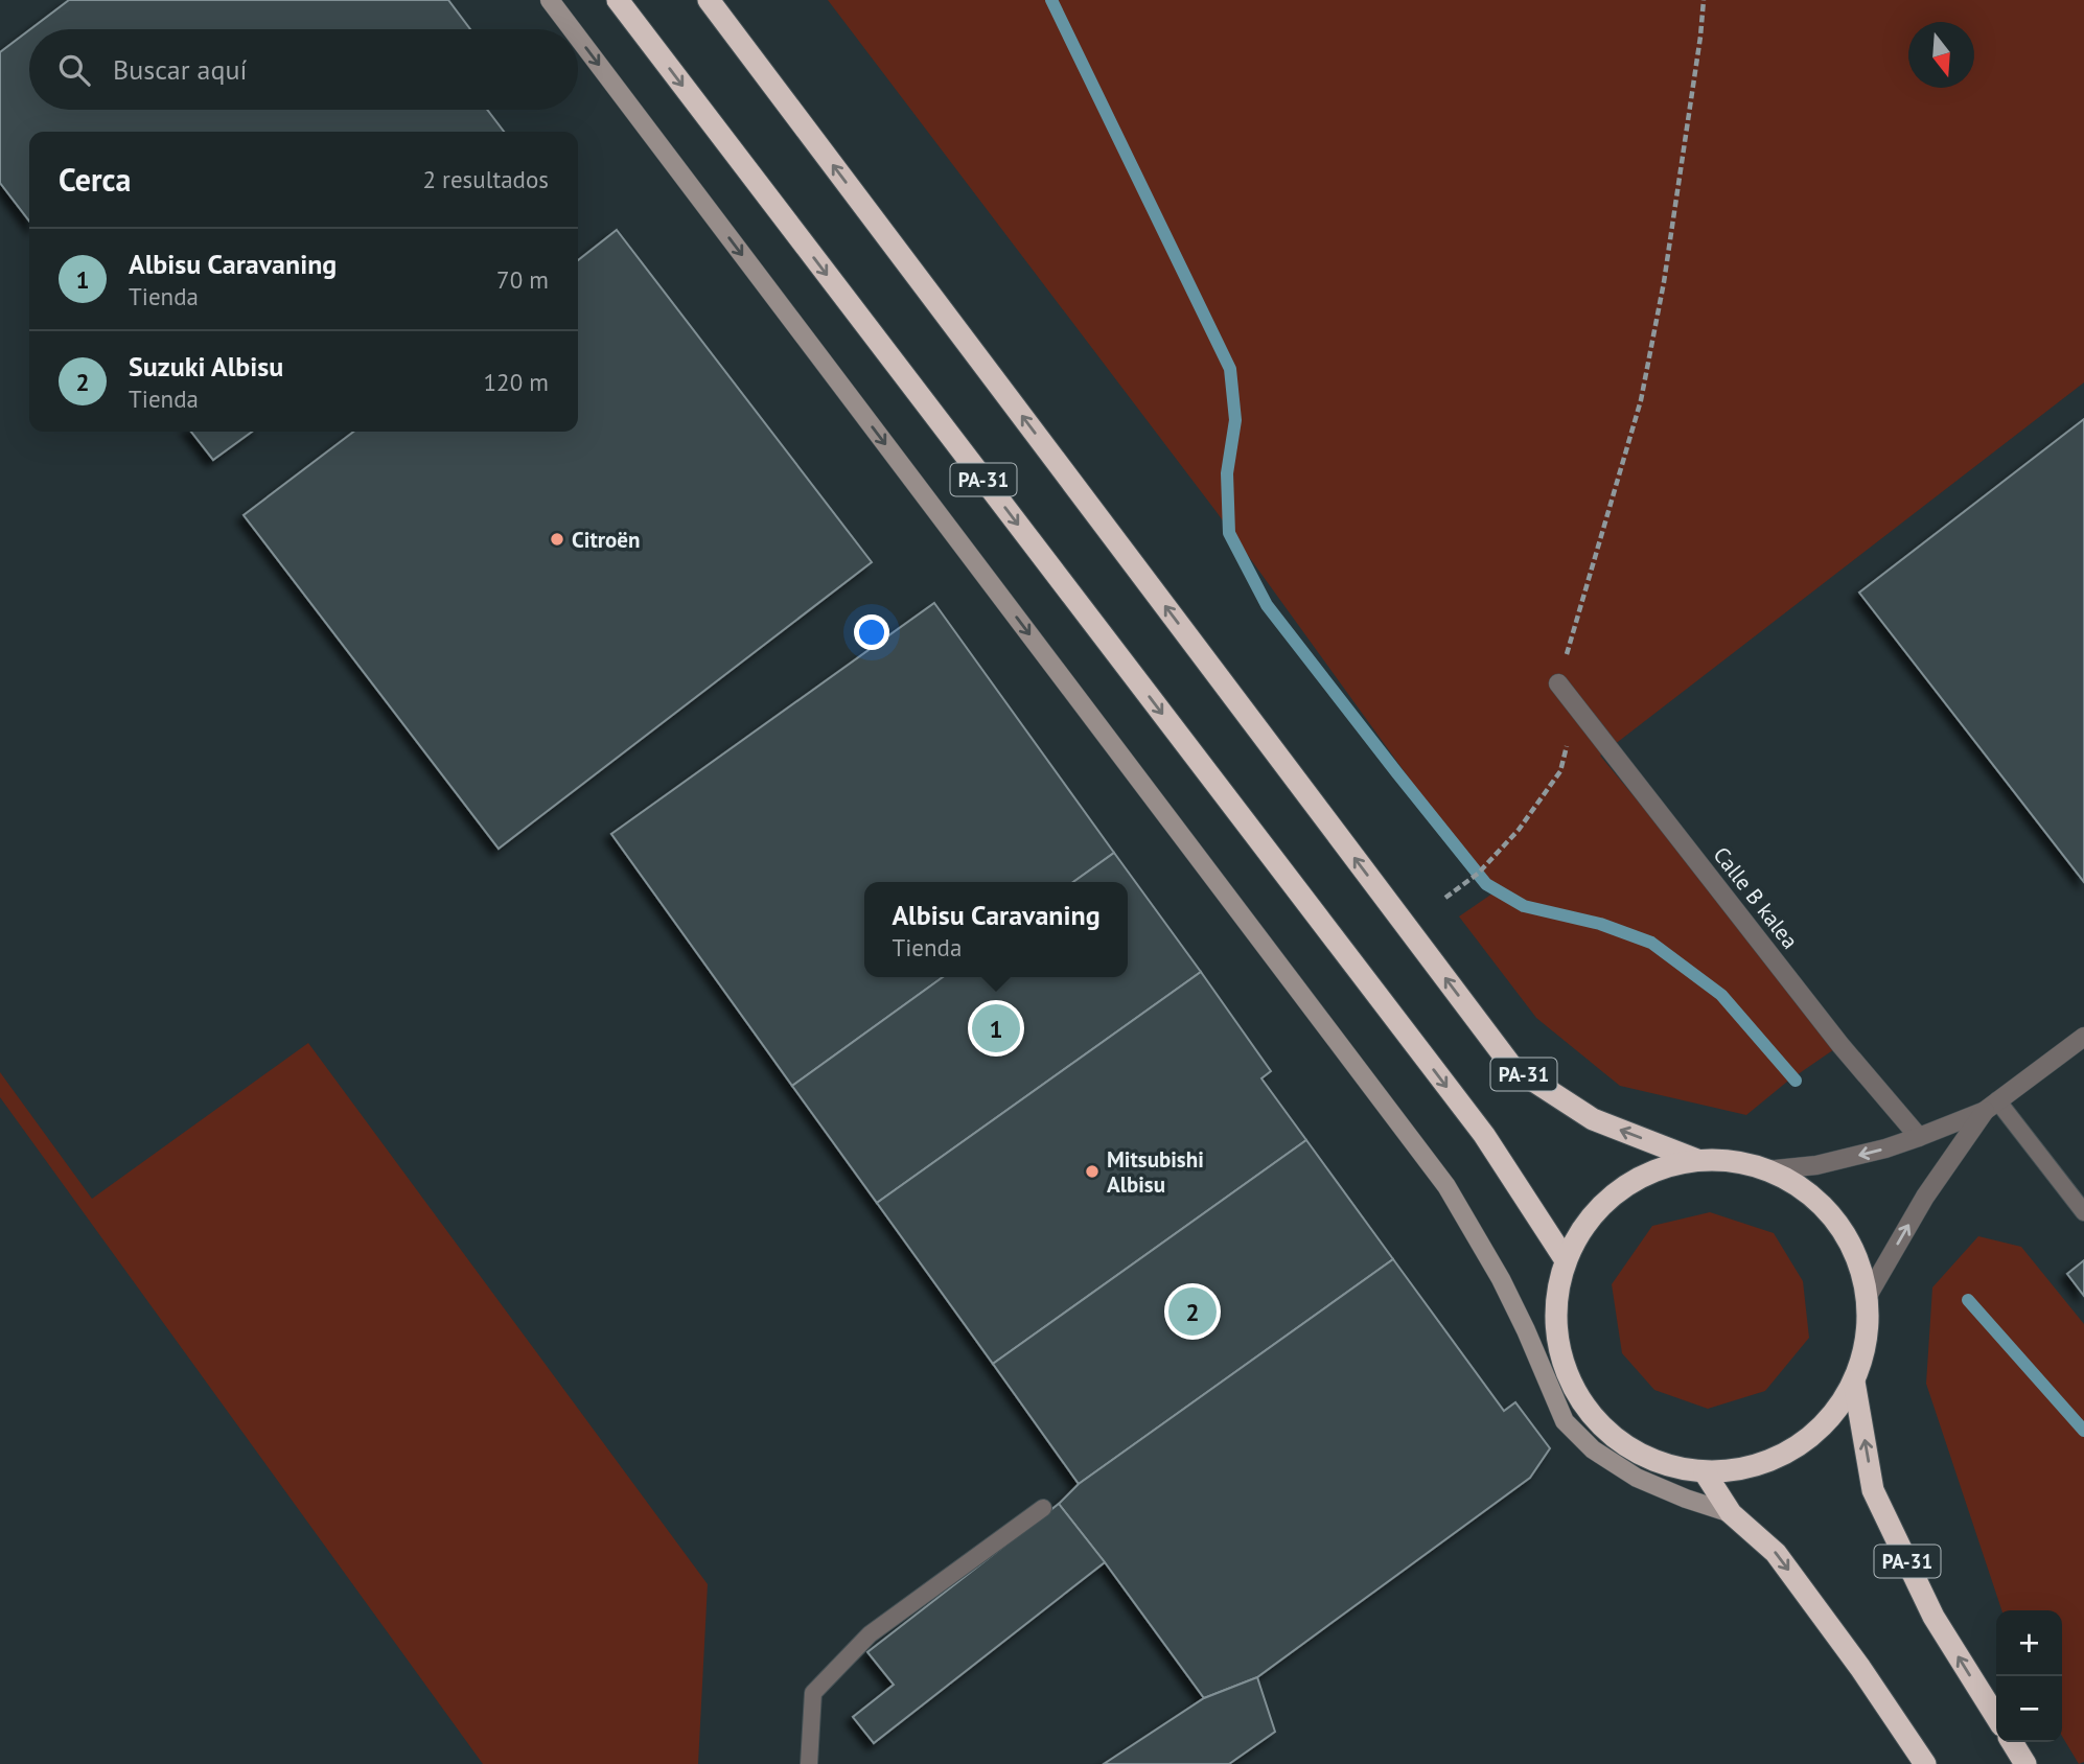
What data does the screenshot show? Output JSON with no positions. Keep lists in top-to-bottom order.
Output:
{
  "streets": {
    "highway": ["PA-31"],
    "street": ["Calle B kalea"]
  },
  "places": ["Citroën", "Mitsubishi Albisu"],
  "north": "bottom",
  "page": {
    "search": "Buscar aquí",
    "heading": ["Cerca", "2 resultados"],
    "list": [
      {
        "mark": "1",
        "name": "Albisu Caravaning",
        "note": "Tienda",
        "value": "70 m"
      },
      {
        "mark": "2",
        "name": "Suzuki Albisu",
        "note": "Tienda",
        "value": "120 m"
      }
    ],
    "popup": ["Albisu Caravaning", "Tienda"],
    "pins": ["1", "2"],
    "map_buttons": ["+", "−"]
  }
}
